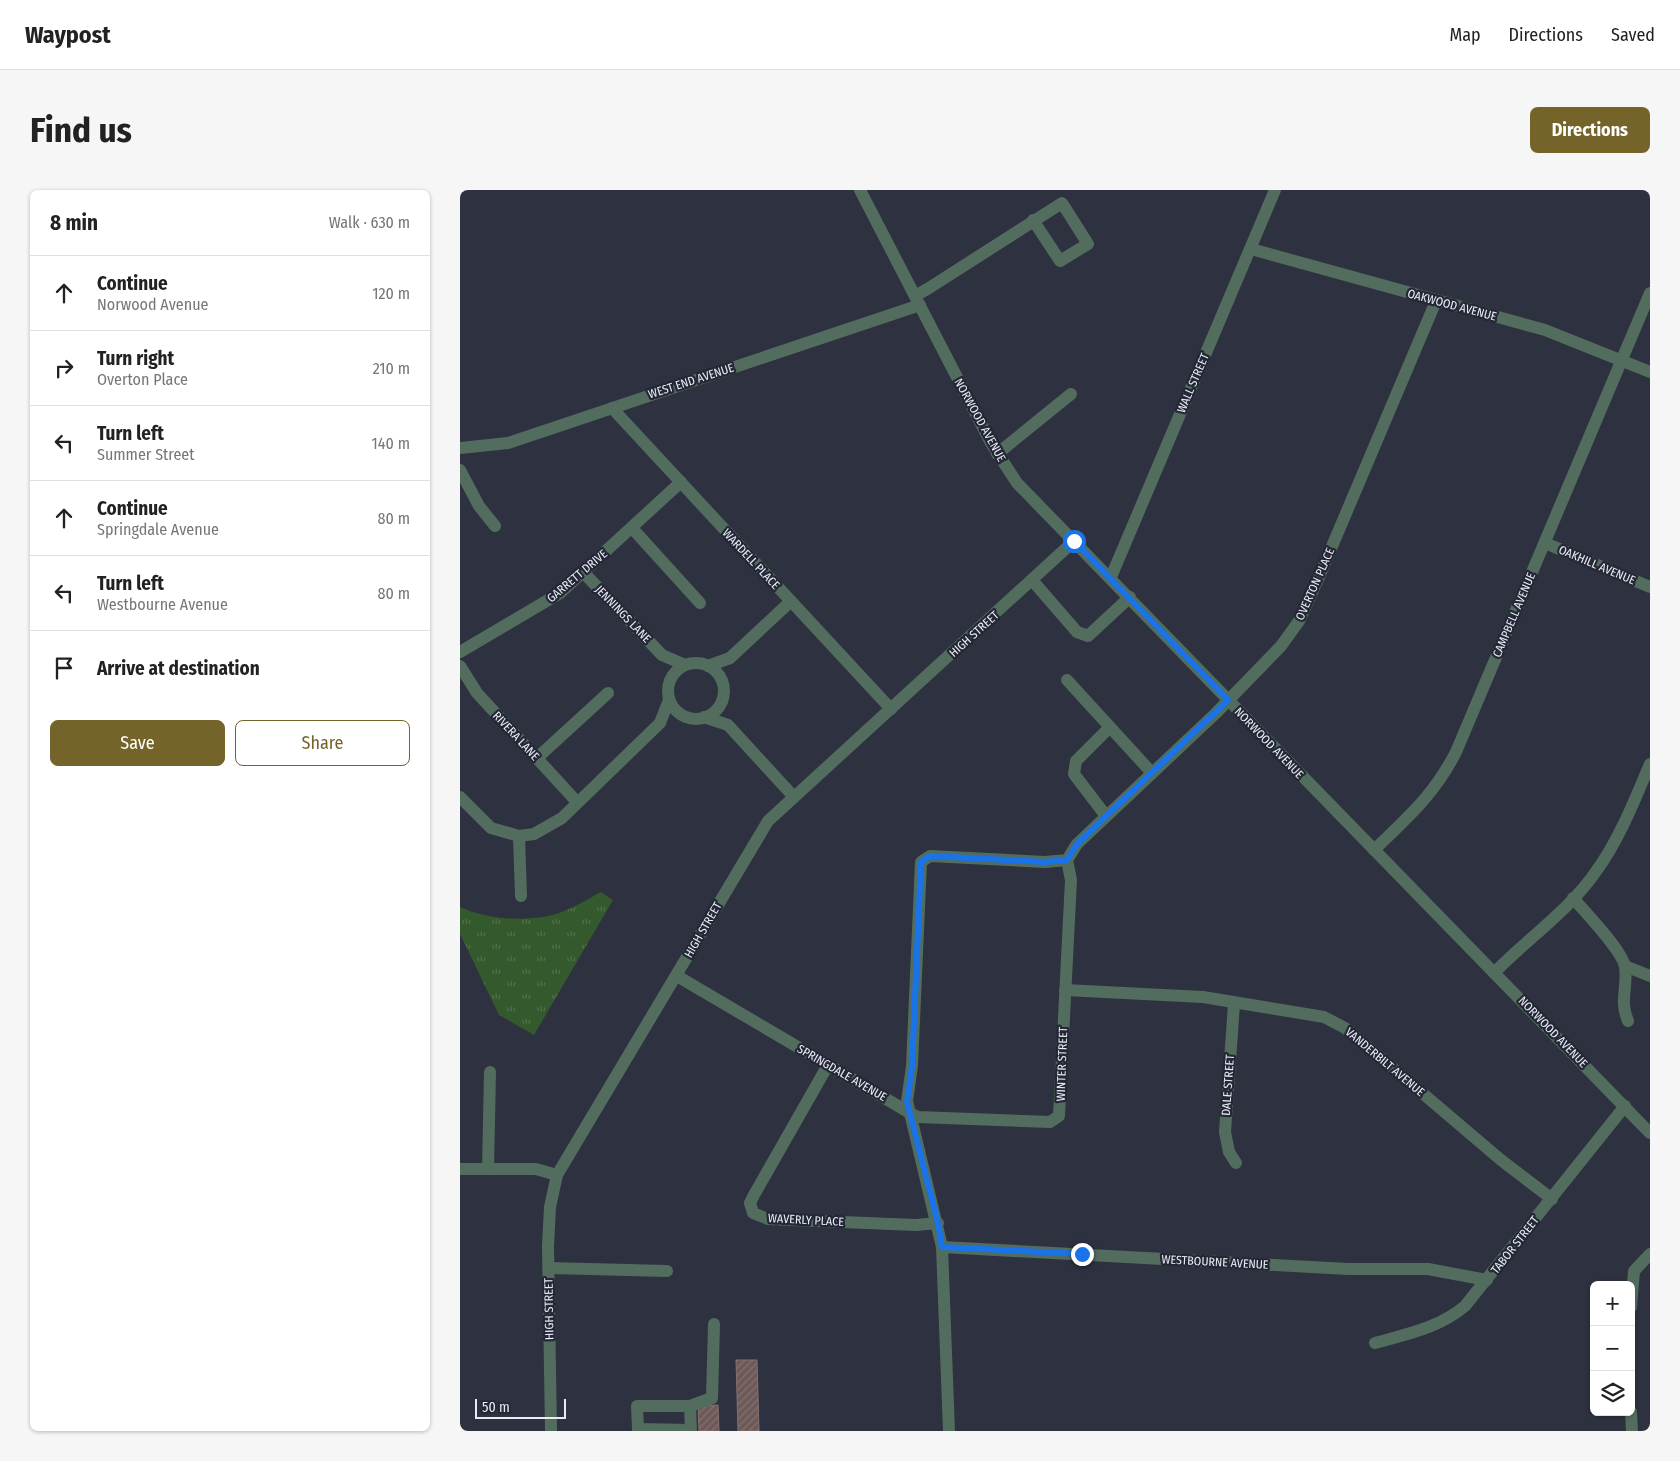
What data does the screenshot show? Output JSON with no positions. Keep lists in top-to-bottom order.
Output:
{
  "streets": {
    "street": [
      "OAKWOOD AVENUE",
      "WEST END AVENUE",
      "WALL STREET",
      "NORWOOD AVENUE",
      "WARDELL PLACE",
      "OAKHILL AVENUE",
      "GARRETT DRIVE",
      "OVERTON PLACE",
      "JENNINGS LANE",
      "CAMPBELL AVENUE",
      "HIGH STREET",
      "RIVERA LANE",
      "VANDERBILT AVENUE",
      "WINTER STREET",
      "SPRINGDALE AVENUE",
      "DALE STREET",
      "WAVERLY PLACE",
      "TABOR STREET",
      "WESTBOURNE AVENUE"
    ]
  },
  "crossings": [
    ["OAKWOOD AVENUE", "WALL STREET"],
    ["OAKWOOD AVENUE", "OVERTON PLACE"],
    ["OAKWOOD AVENUE", "CAMPBELL AVENUE"],
    ["WEST END AVENUE", "NORWOOD AVENUE"],
    ["WEST END AVENUE", "WARDELL PLACE"],
    ["WALL STREET", "NORWOOD AVENUE"],
    ["NORWOOD AVENUE", "OVERTON PLACE"],
    ["NORWOOD AVENUE", "CAMPBELL AVENUE"],
    ["NORWOOD AVENUE", "HIGH STREET"],
    ["NORWOOD AVENUE", "TABOR STREET"],
    ["WARDELL PLACE", "GARRETT DRIVE"],
    ["WARDELL PLACE", "HIGH STREET"],
    ["OAKHILL AVENUE", "CAMPBELL AVENUE"],
    ["GARRETT DRIVE", "JENNINGS LANE"],
    ["OVERTON PLACE", "WINTER STREET"],
    ["HIGH STREET", "SPRINGDALE AVENUE"],
    ["VANDERBILT AVENUE", "WINTER STREET"],
    ["VANDERBILT AVENUE", "DALE STREET"],
    ["VANDERBILT AVENUE", "TABOR STREET"],
    ["WINTER STREET", "SPRINGDALE AVENUE"],
    ["SPRINGDALE AVENUE", "WAVERLY PLACE"],
    ["TABOR STREET", "WESTBOURNE AVENUE"]
  ],
  "scale_bar": "50 m",
  "page": {
    "header": "Waypost",
    "nav": ["Map", "Directions", "Saved"],
    "buttons": [
      "Directions",
      ["Save", "Share"]
    ],
    "title": "Find us",
    "heading": ["8 min", "Walk · 630 m"],
    "list": [
      ["Continue", "Norwood Avenue", "120 m"],
      ["Turn right", "Overton Place", "210 m"],
      ["Turn left", "Summer Street", "140 m"],
      ["Continue", "Springdale Avenue", "80 m"],
      ["Turn left", "Westbourne Avenue", "80 m"],
      "Arrive at destination"
    ],
    "map_buttons": ["+", "−"],
    "scale": "50 m"
  }
}
